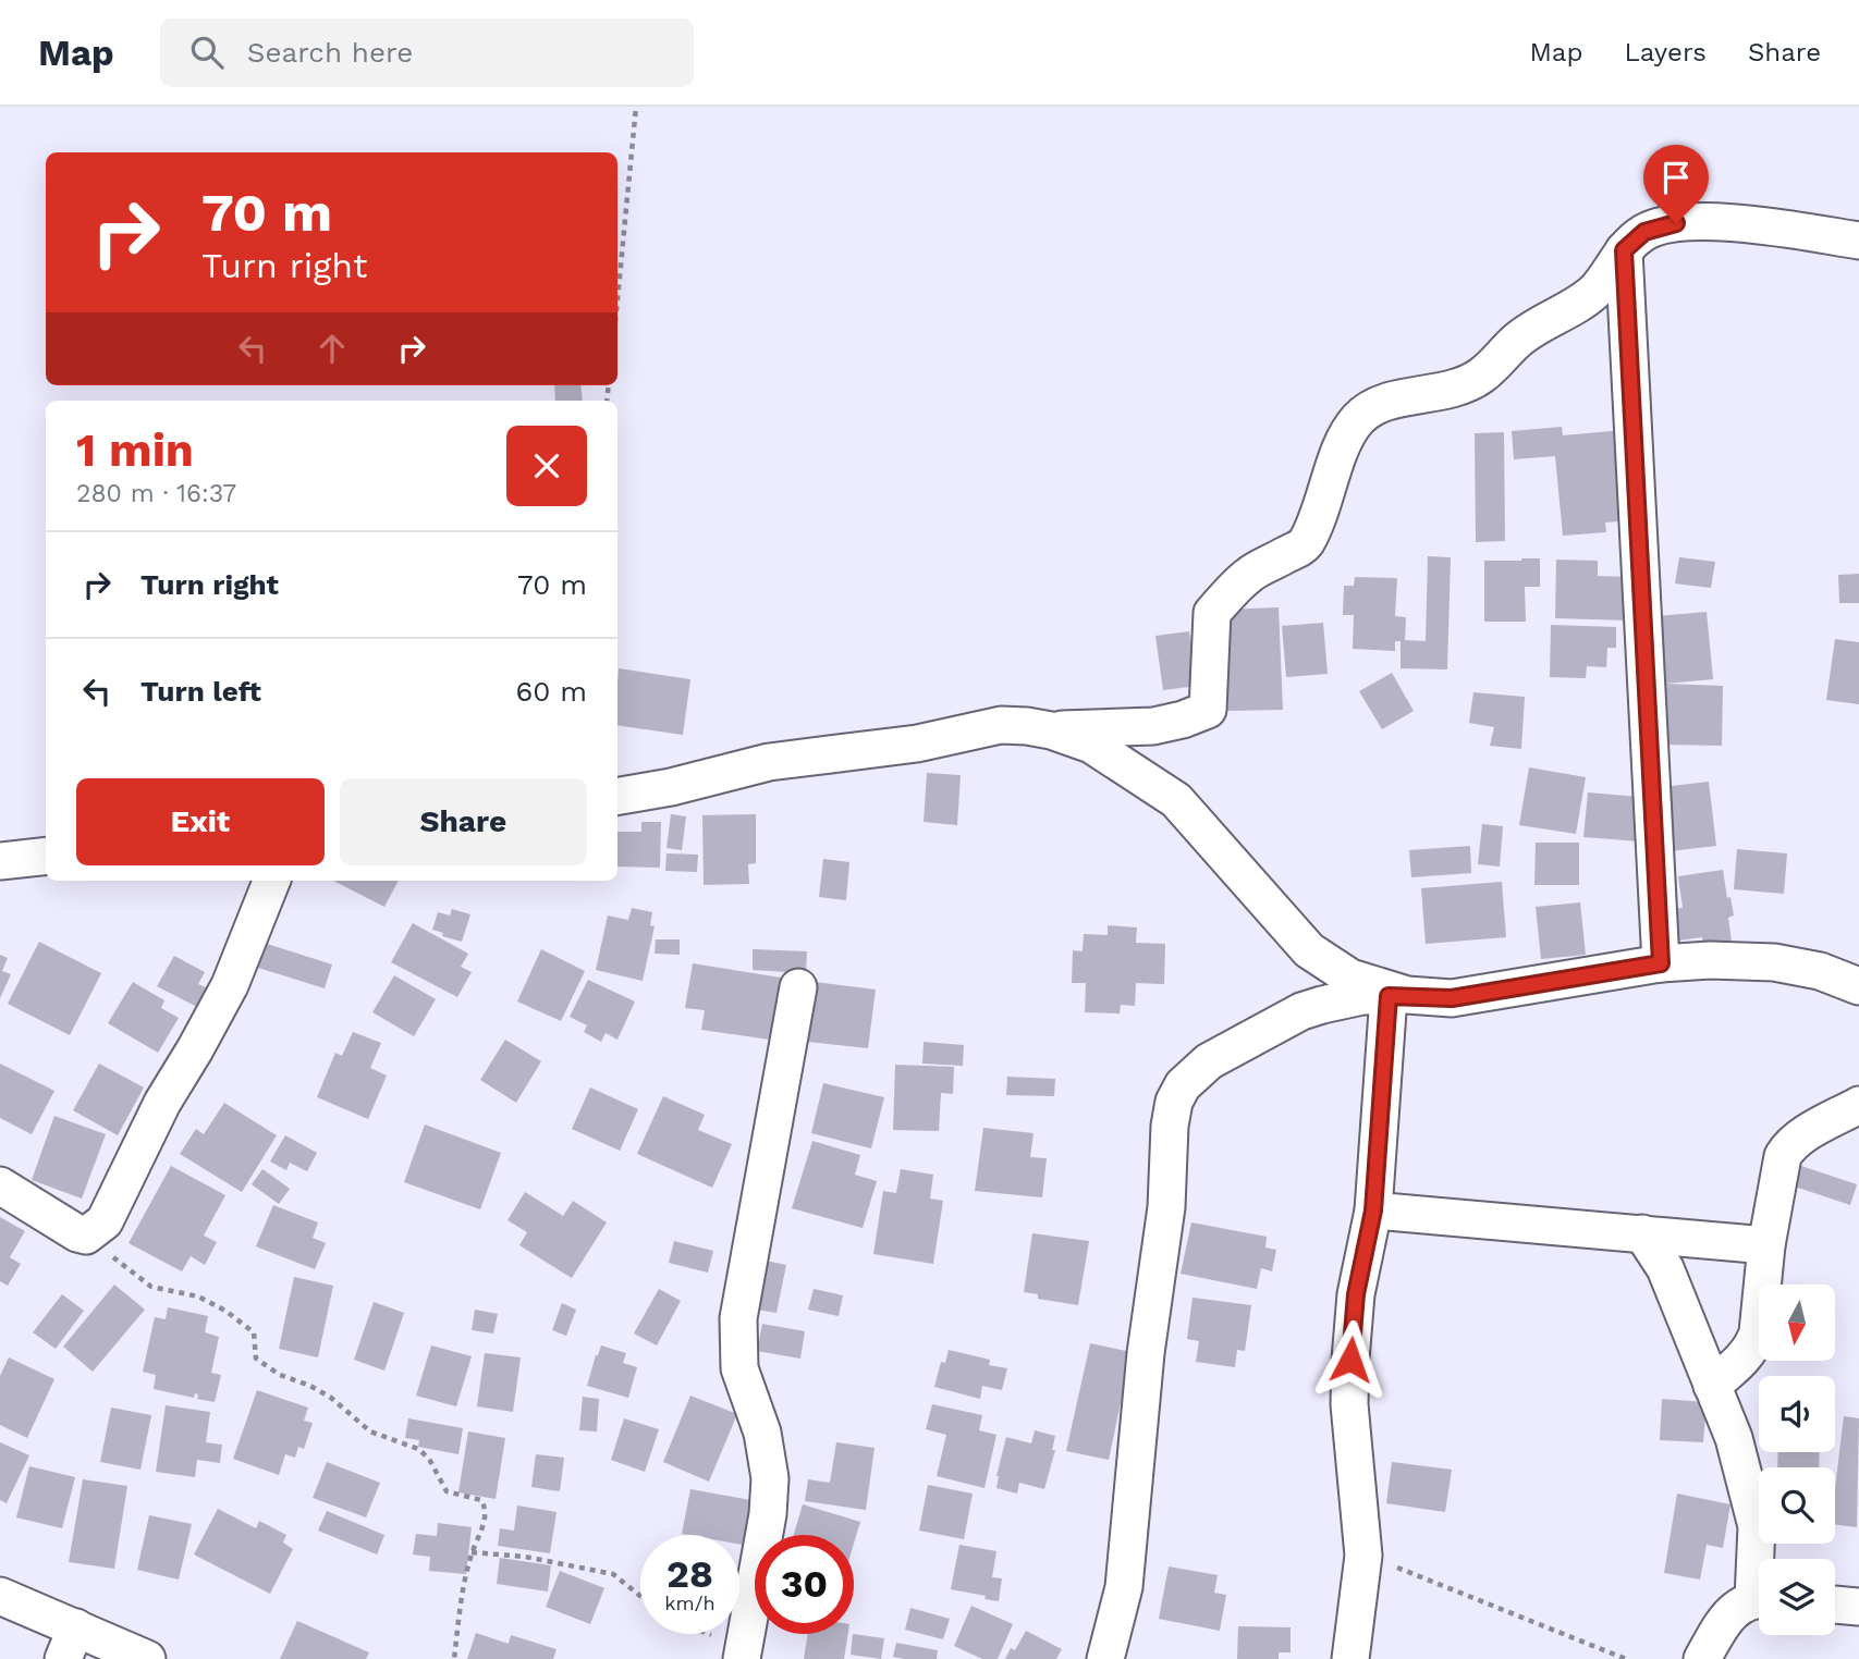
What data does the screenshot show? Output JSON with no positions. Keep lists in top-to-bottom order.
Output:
{
  "north": "bottom",
  "page": {
    "header": "Map",
    "search": "Search here",
    "nav": ["Map", "Layers", "Share"],
    "turn": ["70 m", "Turn right"],
    "heading": ["1 min", "280 m · 16:37"],
    "list": [
      {
        "name": "Turn right",
        "value": "70 m"
      },
      {
        "name": "Turn left",
        "value": "60 m"
      }
    ],
    "buttons": ["Exit", "Share"],
    "speed": "28 km/h",
    "limit": "30"
  }
}
